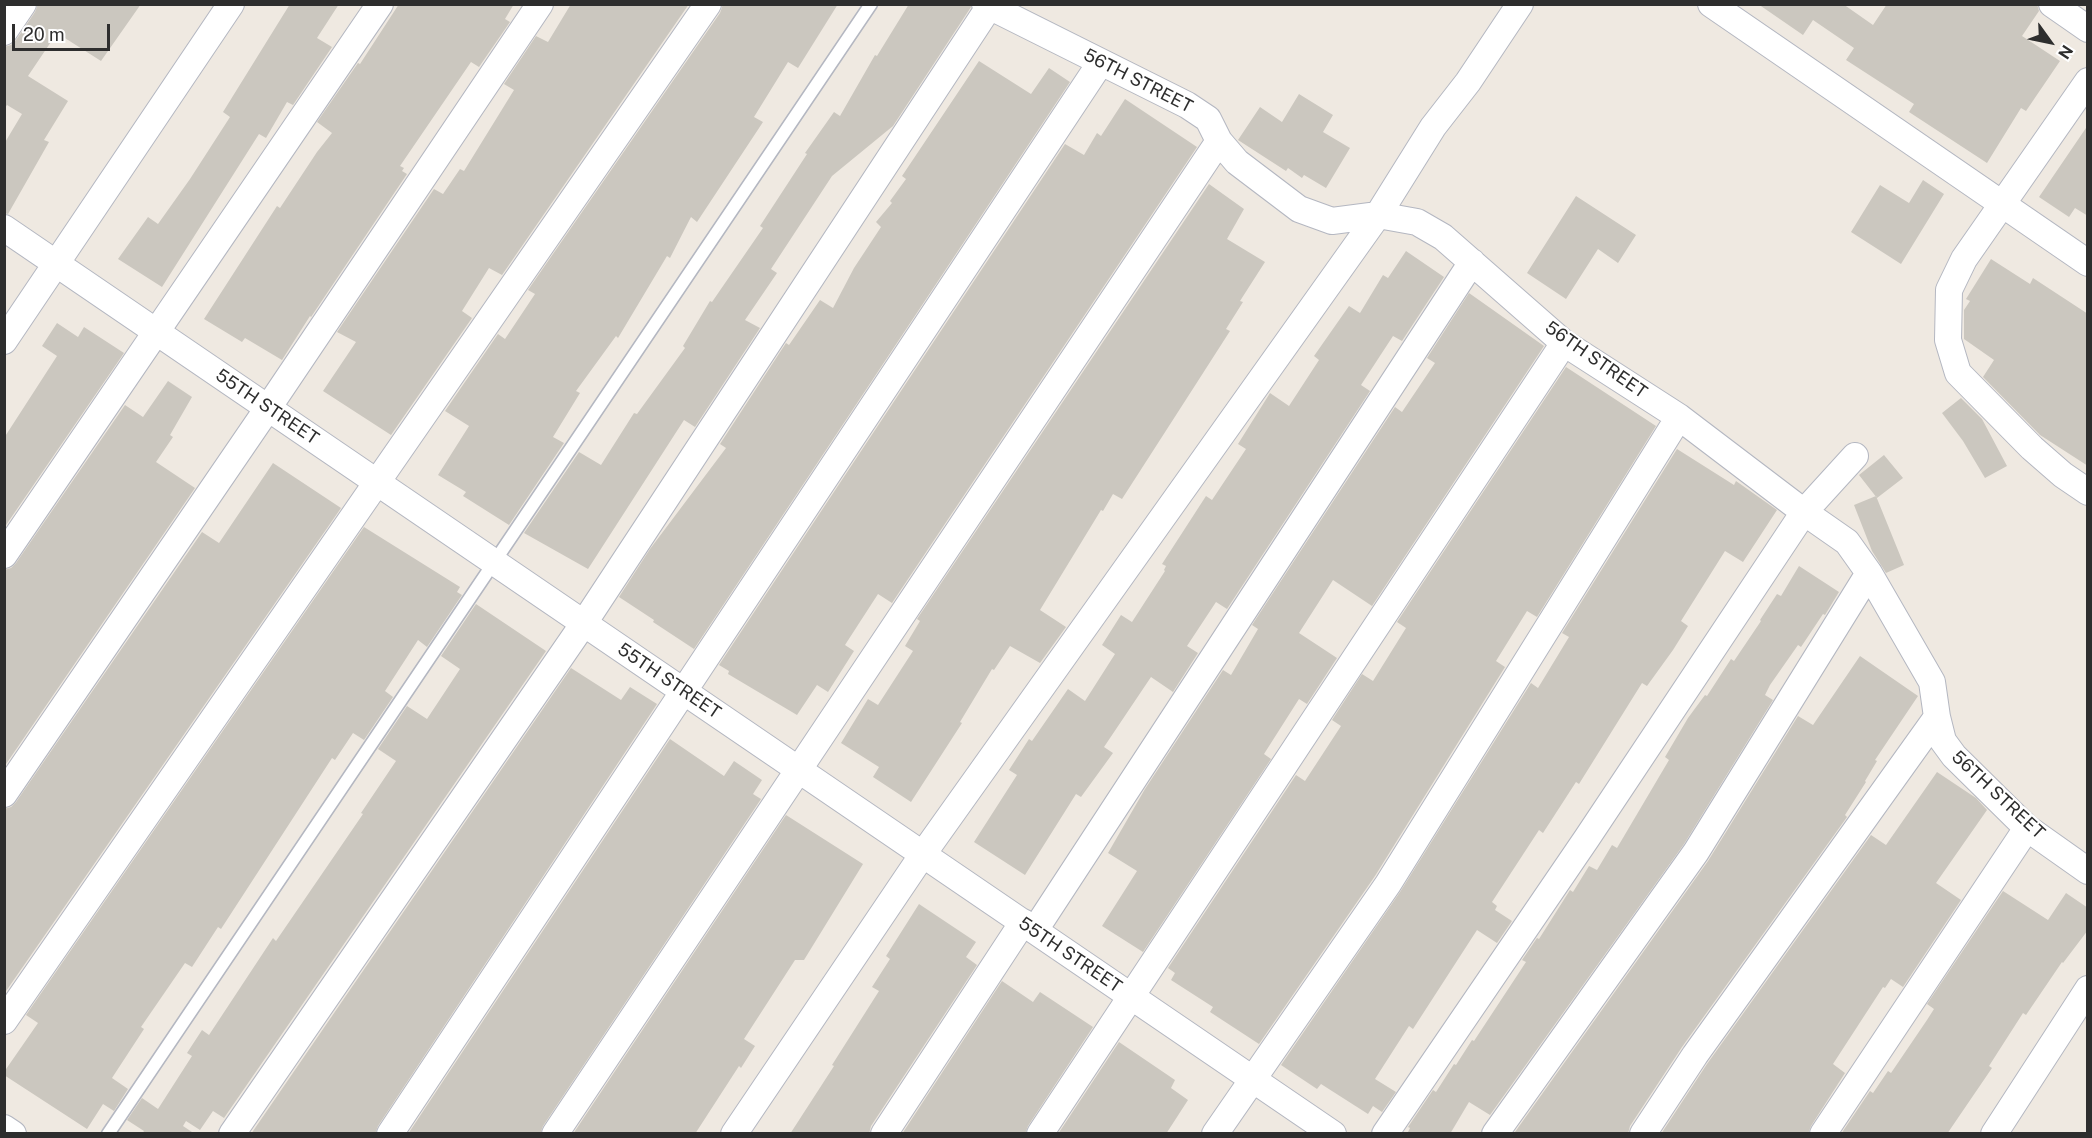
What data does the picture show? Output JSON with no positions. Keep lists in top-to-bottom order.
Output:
{
  "streets": {
    "street": ["56TH STREET", "55TH STREET"]
  },
  "scale_bar": "20 m",
  "north": "bottom right"
}
